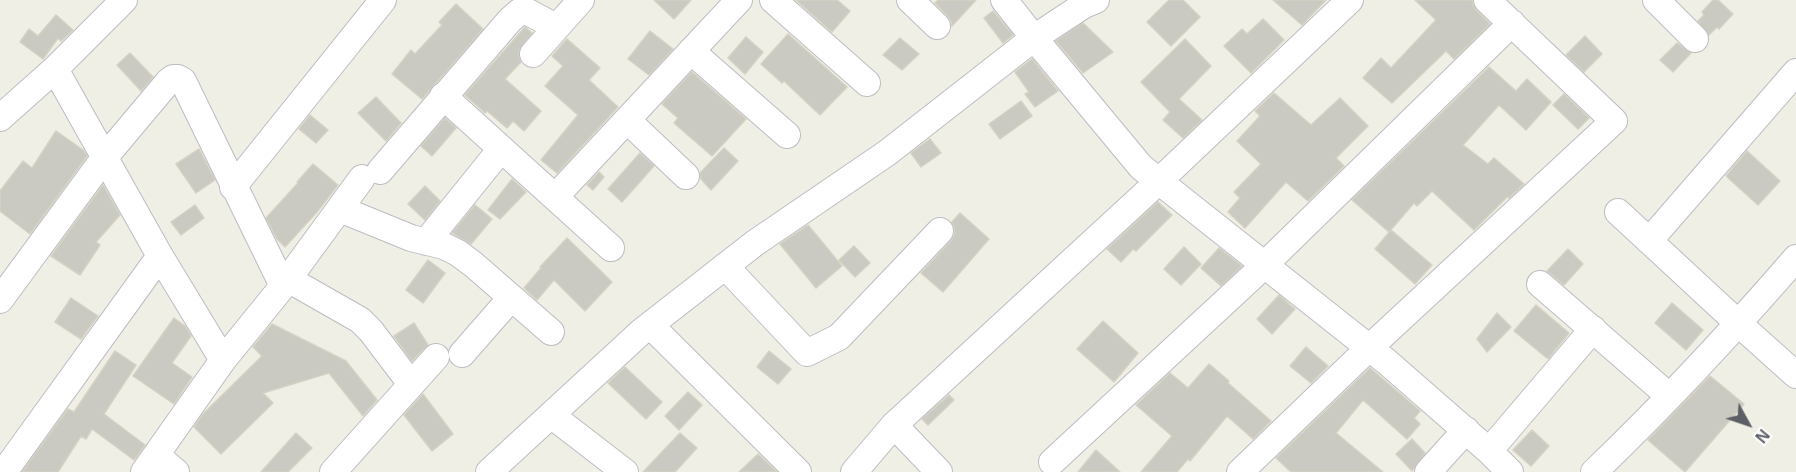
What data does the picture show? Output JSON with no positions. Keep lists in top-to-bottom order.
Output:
{
  "north": "bottom right"
}
